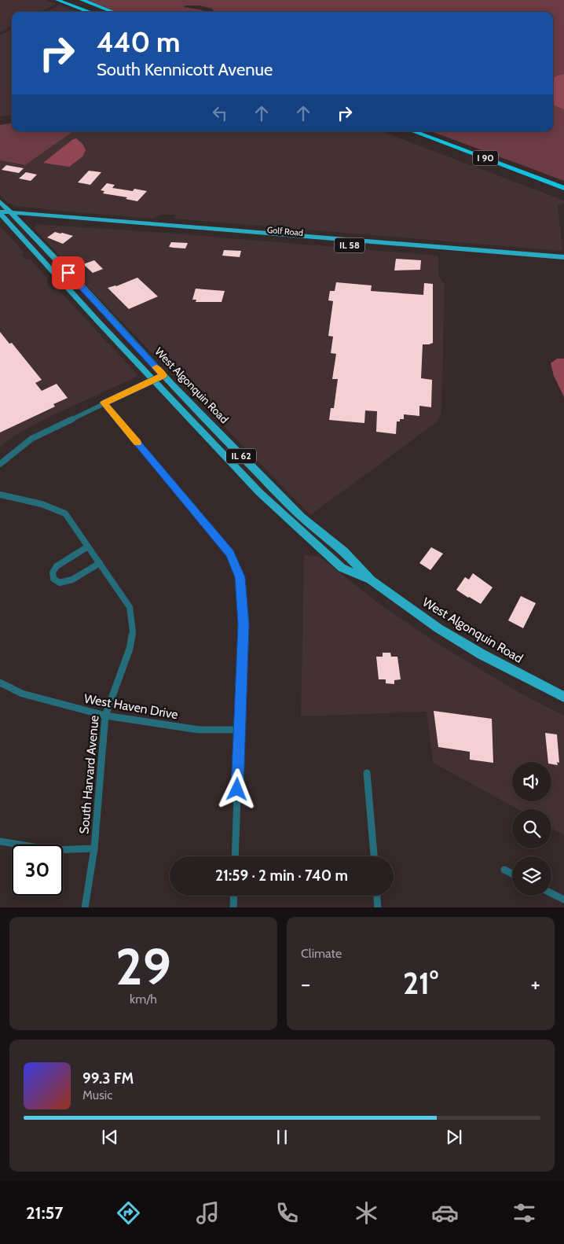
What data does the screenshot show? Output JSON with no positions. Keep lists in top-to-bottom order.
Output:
{
  "streets": {
    "highway": ["I 90"],
    "main road": [
      "Golf Road",
      "IL 58",
      "West Algonquin Road",
      "IL 62"
    ],
    "street": ["West Haven Drive", "South Harvard Avenue"]
  },
  "crossings": [
    ["Golf Road", "IL 58"],
    ["Golf Road", "West Algonquin Road"],
    ["IL 58", "West Algonquin Road"],
    ["West Haven Drive", "South Harvard Avenue"]
  ],
  "page": {
    "turn": ["440 m", "South Kennicott Avenue"],
    "limit": "30",
    "trip": "21:59 · 2 min · 740 m",
    "tile": [
      ["29", "km/h"],
      "Climate"
    ],
    "heat": ["−", "21°", "+"],
    "song": ["99.3 FM", "Music"],
    "tabs": "21:57"
  }
}
